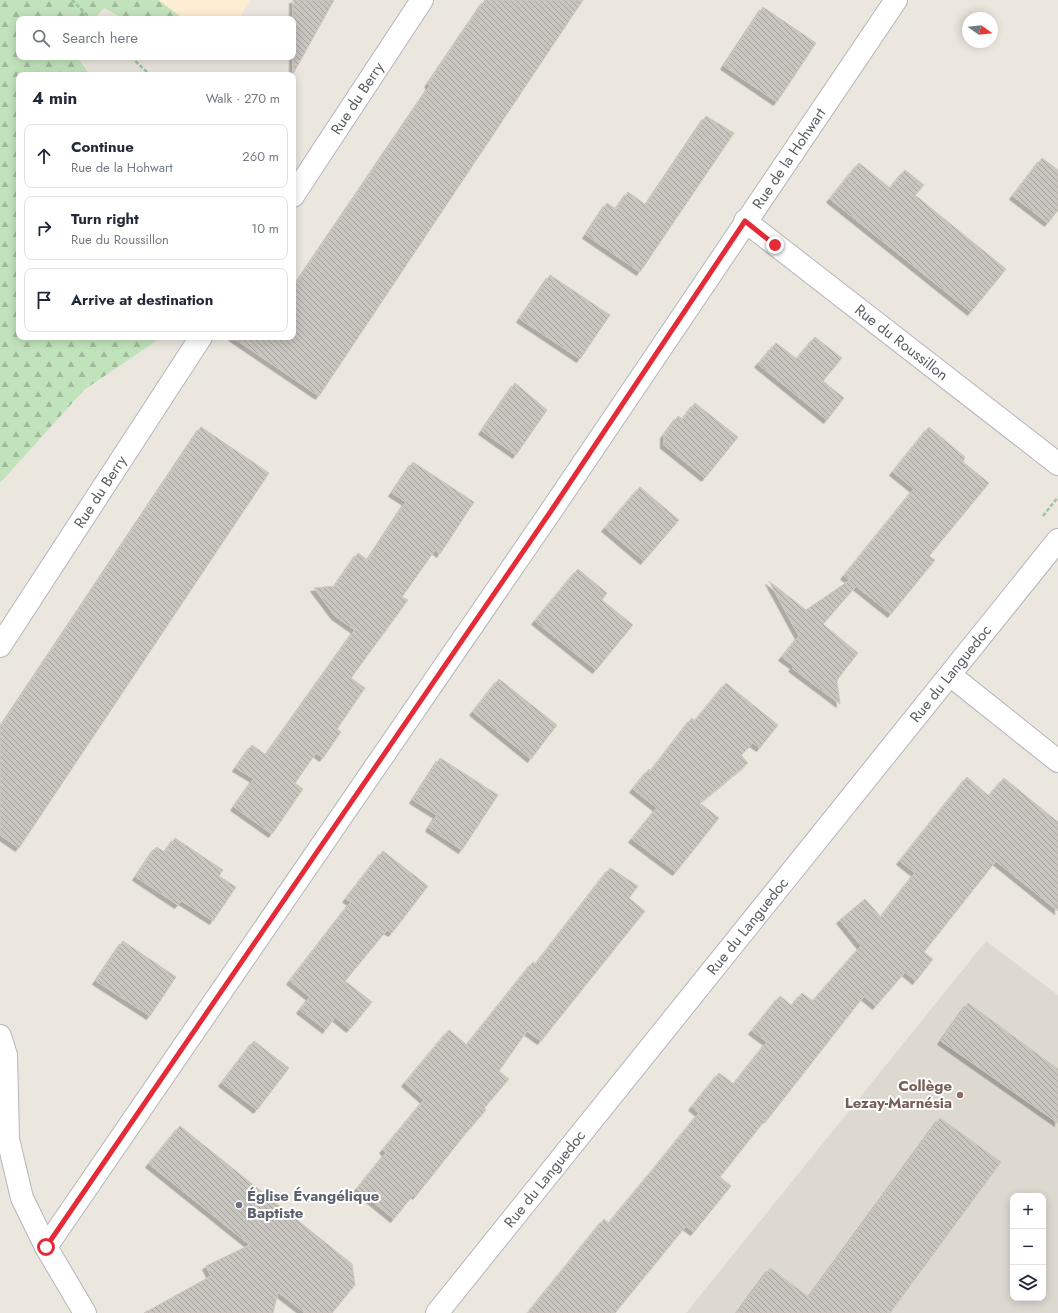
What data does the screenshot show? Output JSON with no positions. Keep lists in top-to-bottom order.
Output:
{
  "streets": {
    "street": [
      "Rue du Berry",
      "Rue de la Hohwart",
      "Rue du Roussillon",
      "Rue du Languedoc"
    ]
  },
  "crossings": [
    ["Rue de la Hohwart", "Rue du Roussillon"]
  ],
  "places": ["Collège Lezay-Marnésia", "Église Évangélique Baptiste"],
  "north": "right",
  "page": {
    "search": "Search here",
    "heading": ["4 min", "Walk · 270 m"],
    "list": [
      ["Continue", "Rue de la Hohwart", "260 m"],
      ["Turn right", "Rue du Roussillon", "10 m"],
      "Arrive at destination"
    ],
    "map_buttons": ["+", "−"]
  }
}
